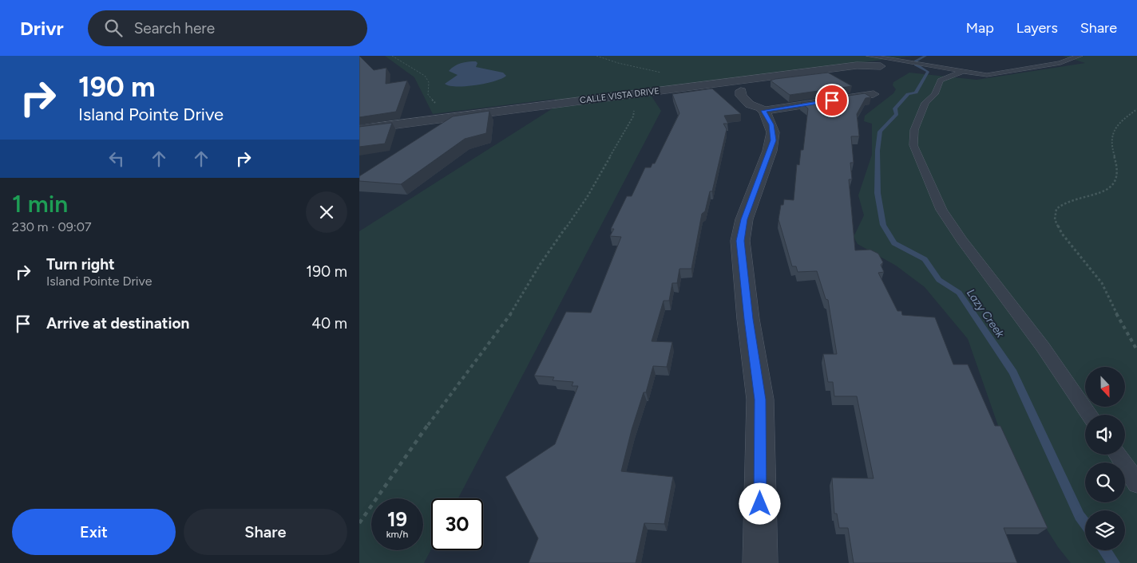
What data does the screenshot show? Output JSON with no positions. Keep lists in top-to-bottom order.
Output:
{
  "streets": {
    "street": ["CALLE VISTA DRIVE"]
  },
  "water": ["Lazy Creek"],
  "north": "bottom",
  "page": {
    "header": "Drivr",
    "search": "Search here",
    "nav": ["Map", "Layers", "Share"],
    "turn": ["190 m", "Island Pointe Drive"],
    "heading": ["1 min", "230 m · 09:07"],
    "list": [
      {
        "name": "Turn right",
        "note": "Island Pointe Drive",
        "value": "190 m"
      },
      {
        "name": "Arrive at destination",
        "value": "40 m"
      }
    ],
    "speed": "19 km/h",
    "limit": "30",
    "buttons": ["Exit", "Share"]
  }
}
